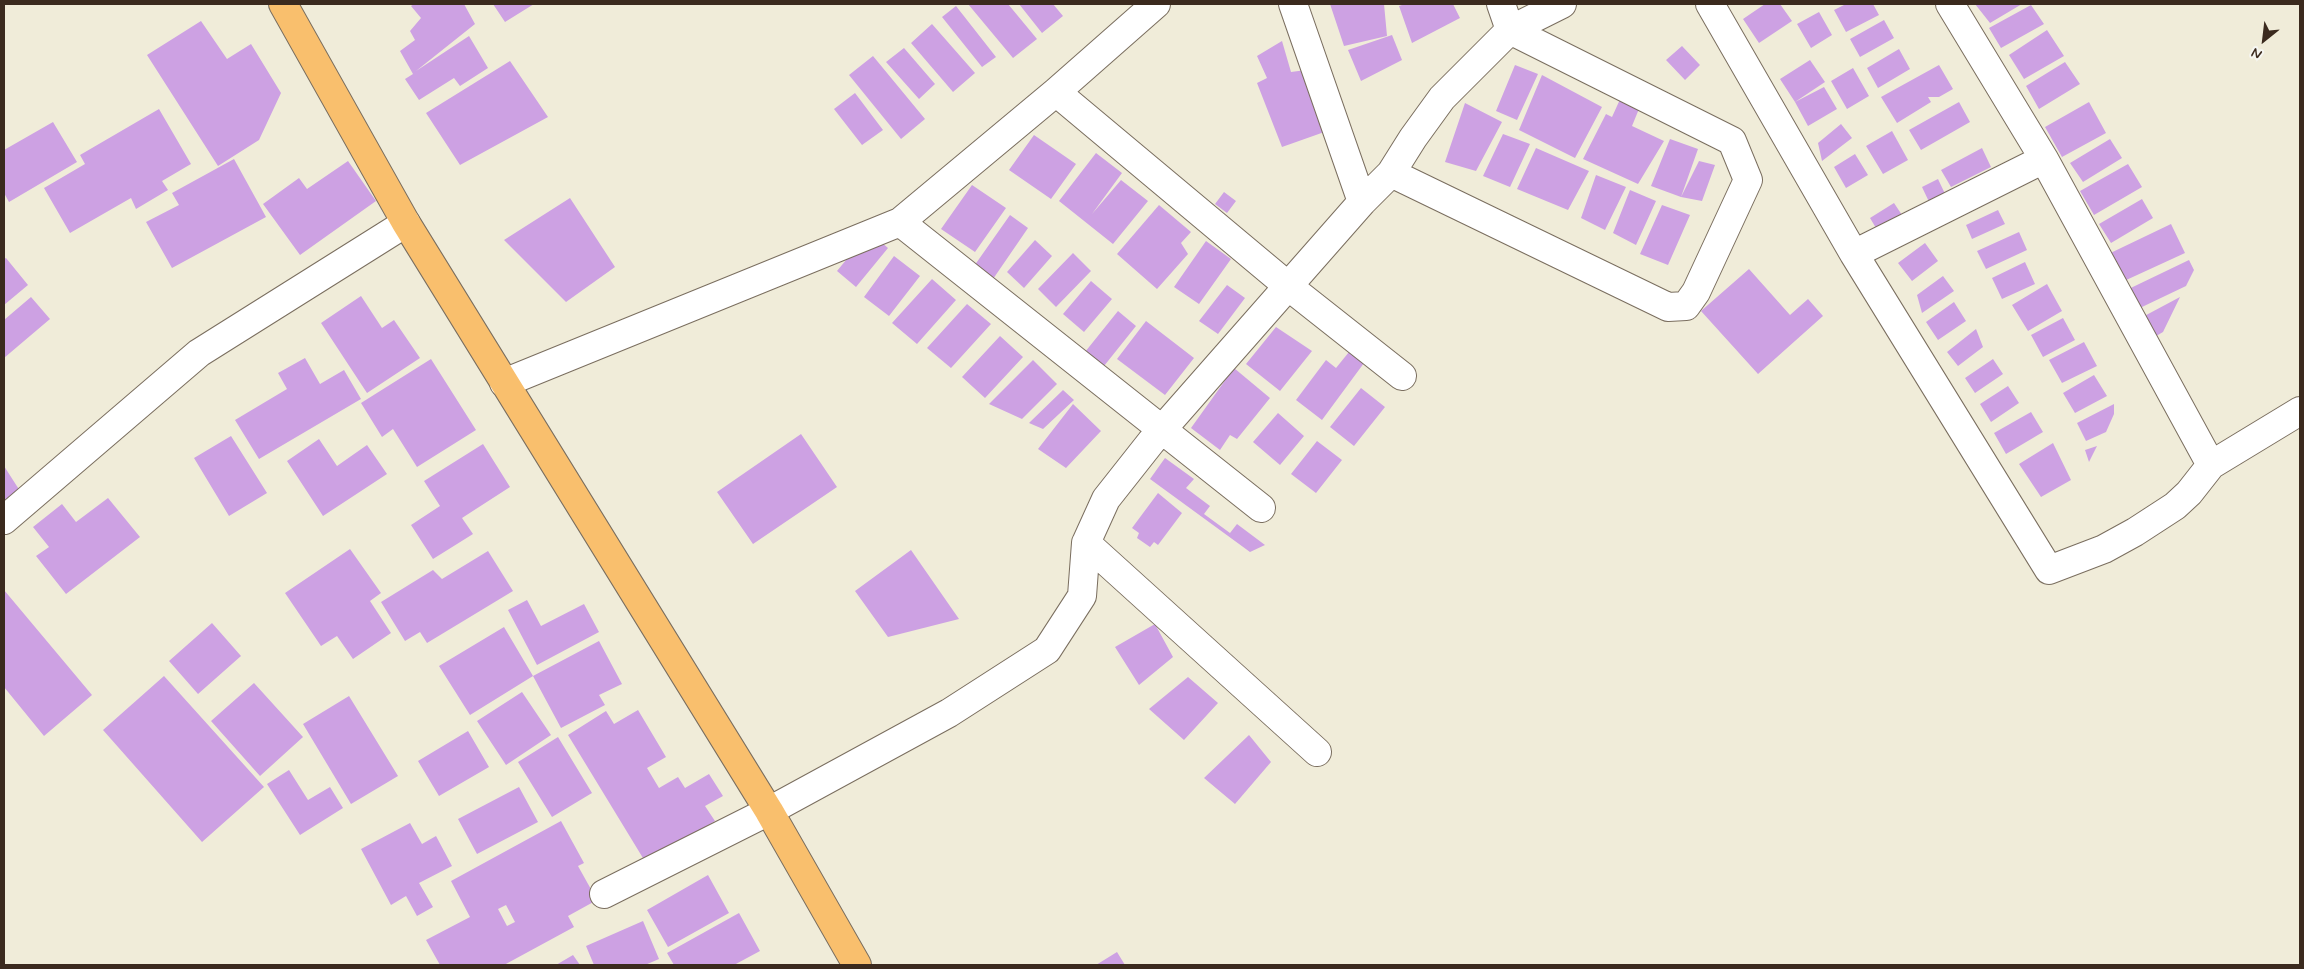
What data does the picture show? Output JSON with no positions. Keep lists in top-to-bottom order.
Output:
{
  "north": "bottom left"
}
